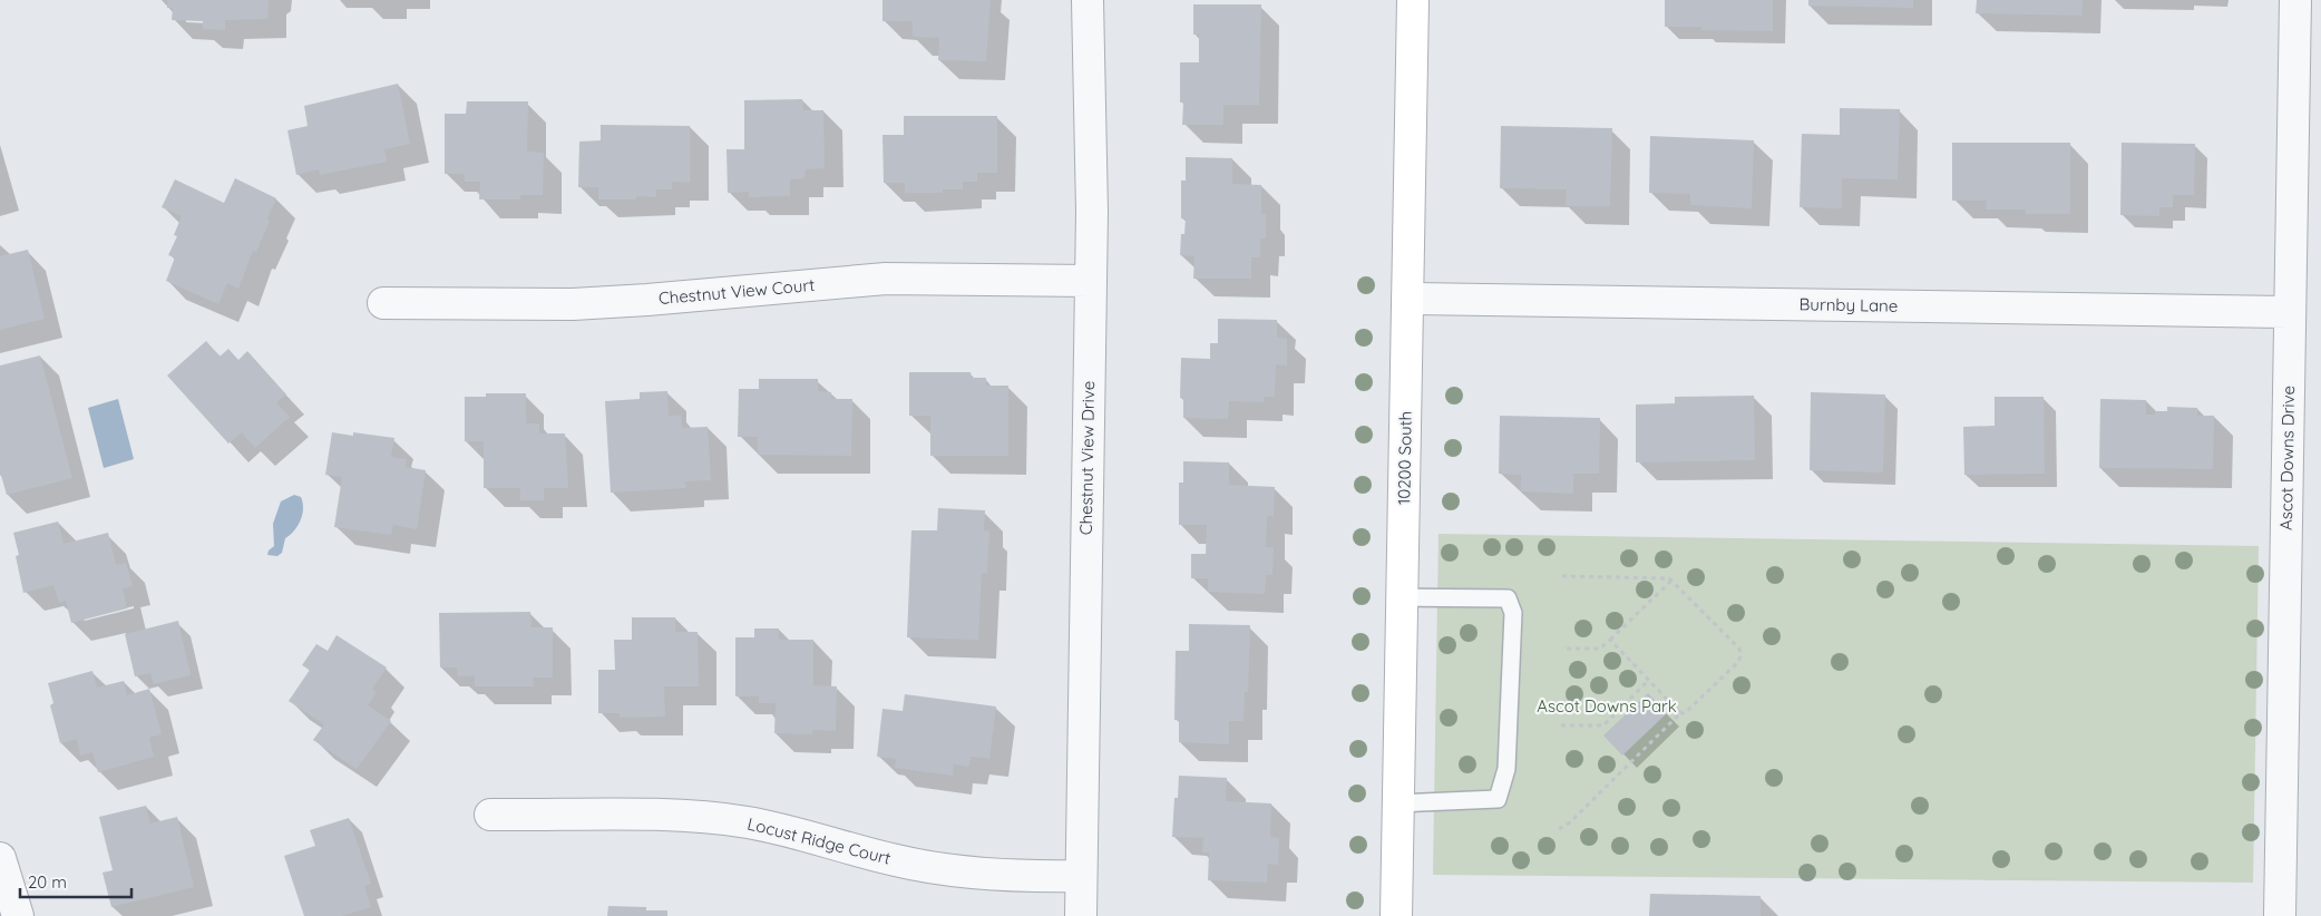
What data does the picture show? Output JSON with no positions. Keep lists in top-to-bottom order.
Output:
{
  "streets": {
    "street": [
      "Chestnut View Court",
      "Burnby Lane",
      "Chestnut View Drive",
      "10200 South",
      "Ascot Downs Drive",
      "Locust Ridge Court"
    ]
  },
  "crossings": [
    ["Chestnut View Court", "Chestnut View Drive"],
    ["Burnby Lane", "10200 South"],
    ["Burnby Lane", "Ascot Downs Drive"],
    ["Chestnut View Drive", "Locust Ridge Court"]
  ],
  "parks": ["Ascot Downs Park"],
  "scale_bar": "20 m"
}
